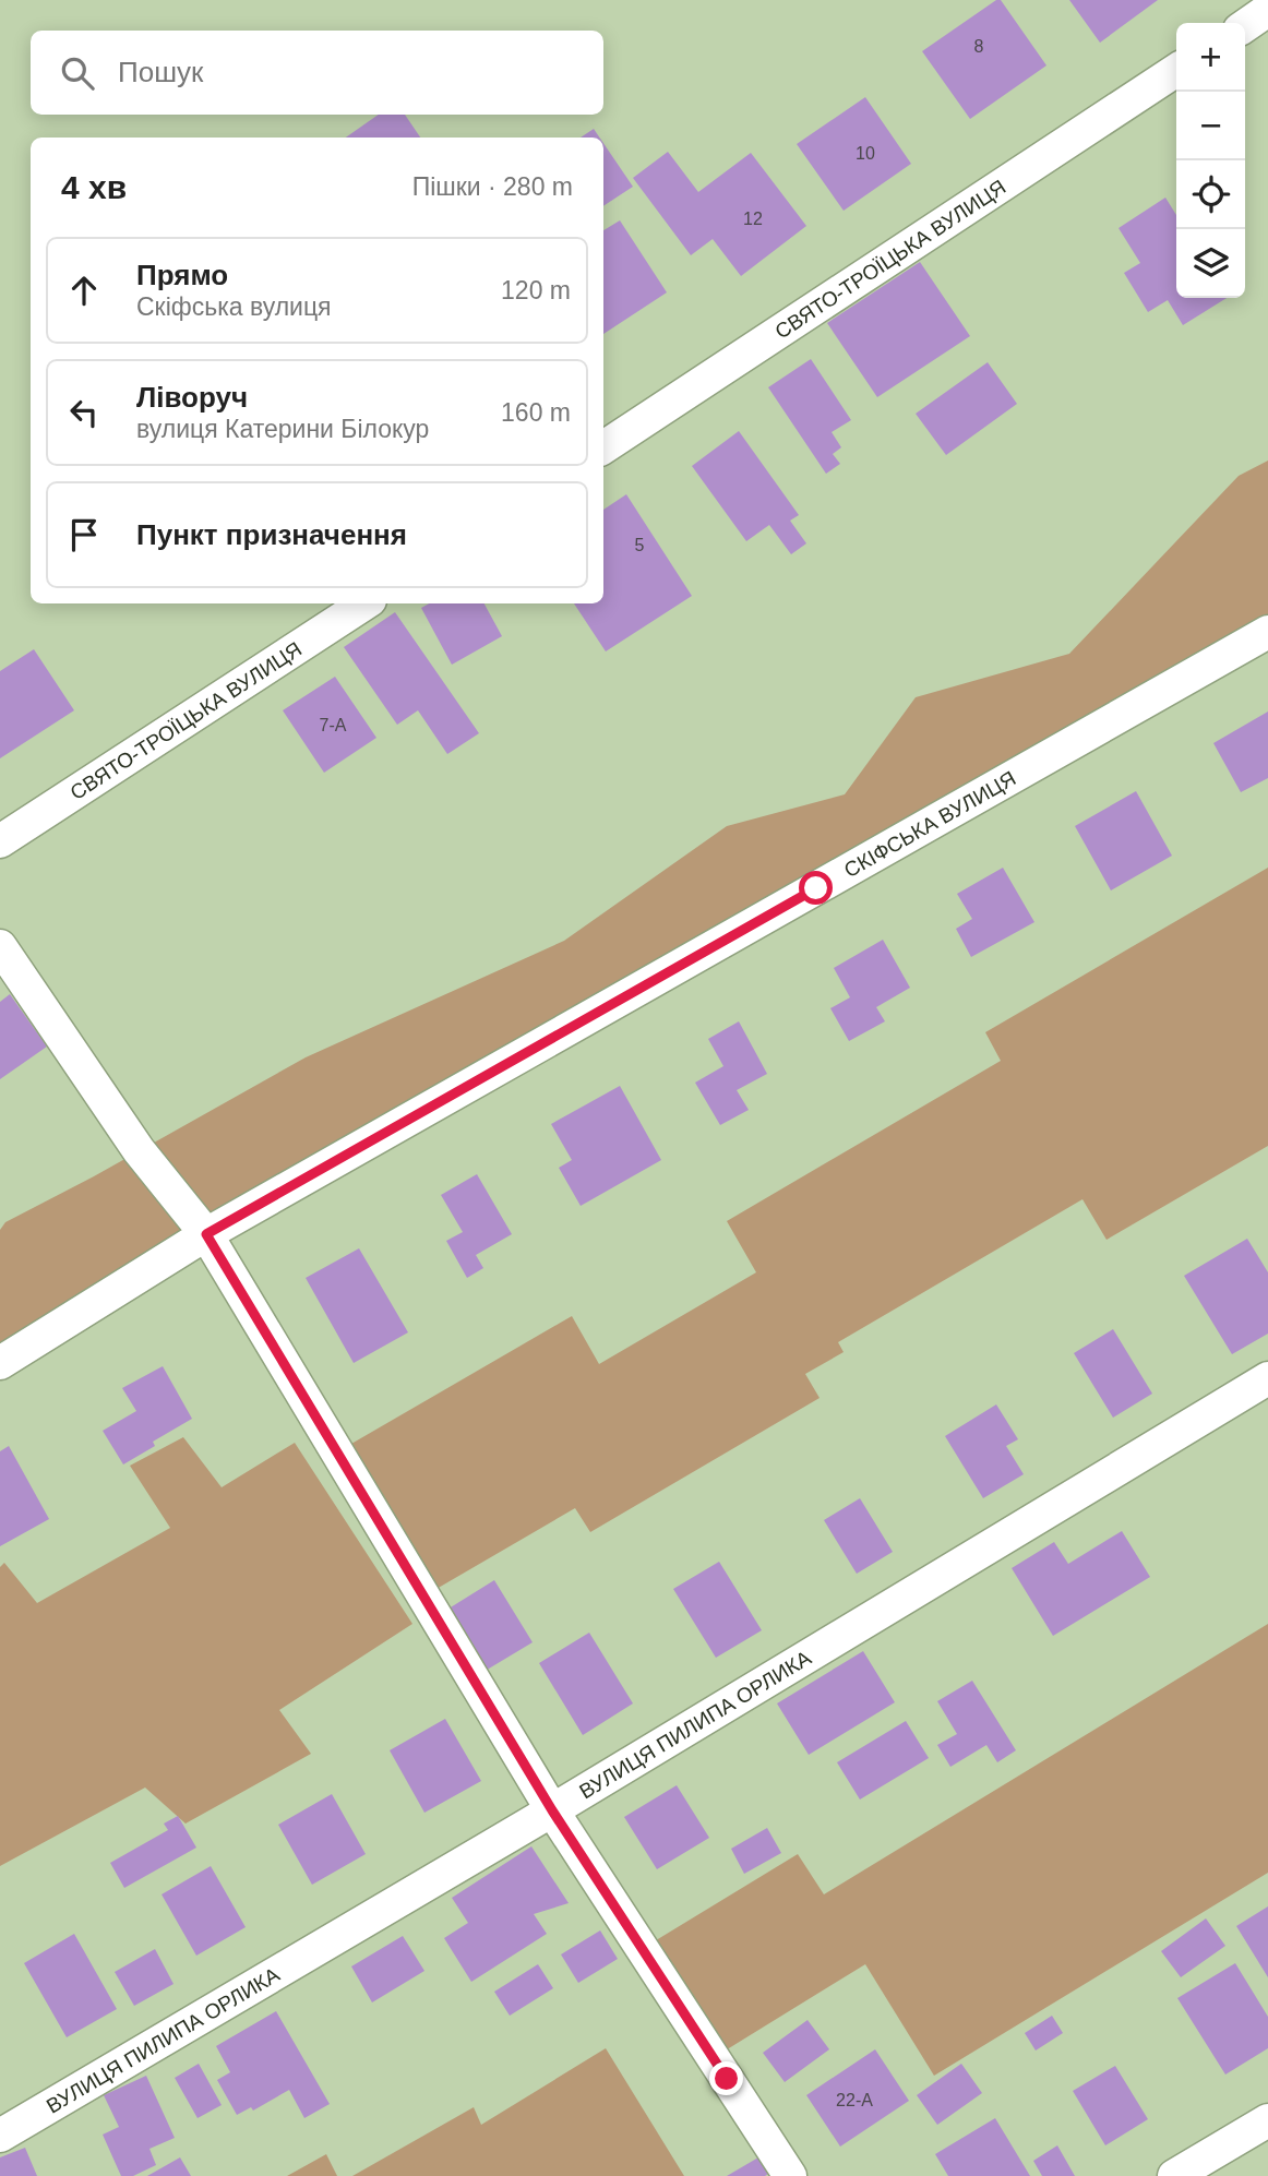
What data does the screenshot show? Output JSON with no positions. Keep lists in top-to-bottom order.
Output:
{
  "streets": {
    "street": ["СВЯТО-ТРОЇЦЬКА ВУЛИЦЯ", "СКІФСЬКА ВУЛИЦЯ", "ВУЛИЦЯ ПИЛИПА ОРЛИКА"]
  },
  "house_numbers": [
    "8",
    "10",
    "12",
    "5",
    "7-А",
    "22-А"
  ],
  "page": {
    "map_buttons": ["+", "−"],
    "search": "Пошук",
    "heading": ["4 хв", "Пішки · 280 m"],
    "list": [
      ["Прямо", "Скіфська вулиця", "120 m"],
      ["Ліворуч", "вулиця Катерини Білокур", "160 m"],
      "Пункт призначення"
    ]
  }
}
